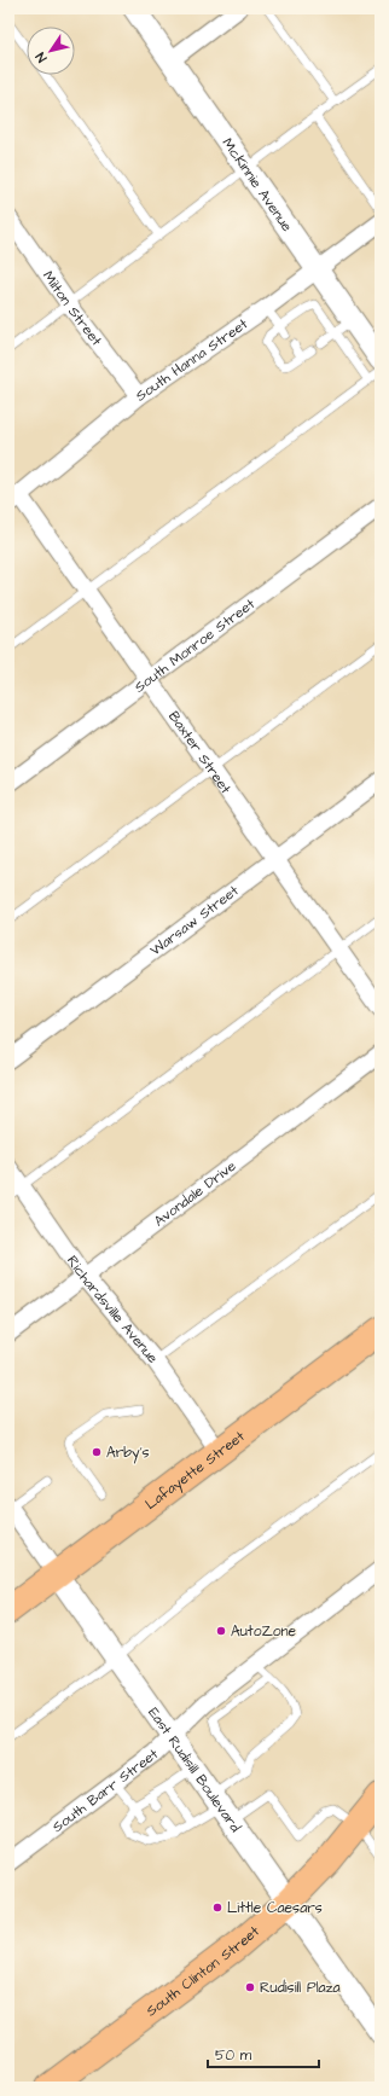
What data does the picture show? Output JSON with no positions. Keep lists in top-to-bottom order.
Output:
{
  "streets": {
    "highway": ["Lafayette Street", "South Clinton Street"],
    "street": [
      "McKinnie Avenue",
      "Milton Street",
      "South Hanna Street",
      "South Monroe Street",
      "Baxter Street",
      "Warsaw Street",
      "Avondale Drive",
      "Richardsville Avenue",
      "East Rudisill Boulevard",
      "South Barr Street"
    ]
  },
  "crossings": [
    ["McKinnie Avenue", "South Hanna Street"],
    ["Milton Street", "South Hanna Street"],
    ["South Hanna Street", "Baxter Street"],
    ["South Monroe Street", "Baxter Street"],
    ["Baxter Street", "Warsaw Street"],
    ["Avondale Drive", "Richardsville Avenue"],
    ["Richardsville Avenue", "Lafayette Street"],
    ["Lafayette Street", "East Rudisill Boulevard"],
    ["East Rudisill Boulevard", "South Barr Street"],
    ["East Rudisill Boulevard", "South Clinton Street"]
  ],
  "places": [
    "Arby's",
    "AutoZone",
    "Little Caesars",
    "Rudisill Plaza"
  ],
  "scale_bar": "50 m",
  "north": "bottom left"
}
